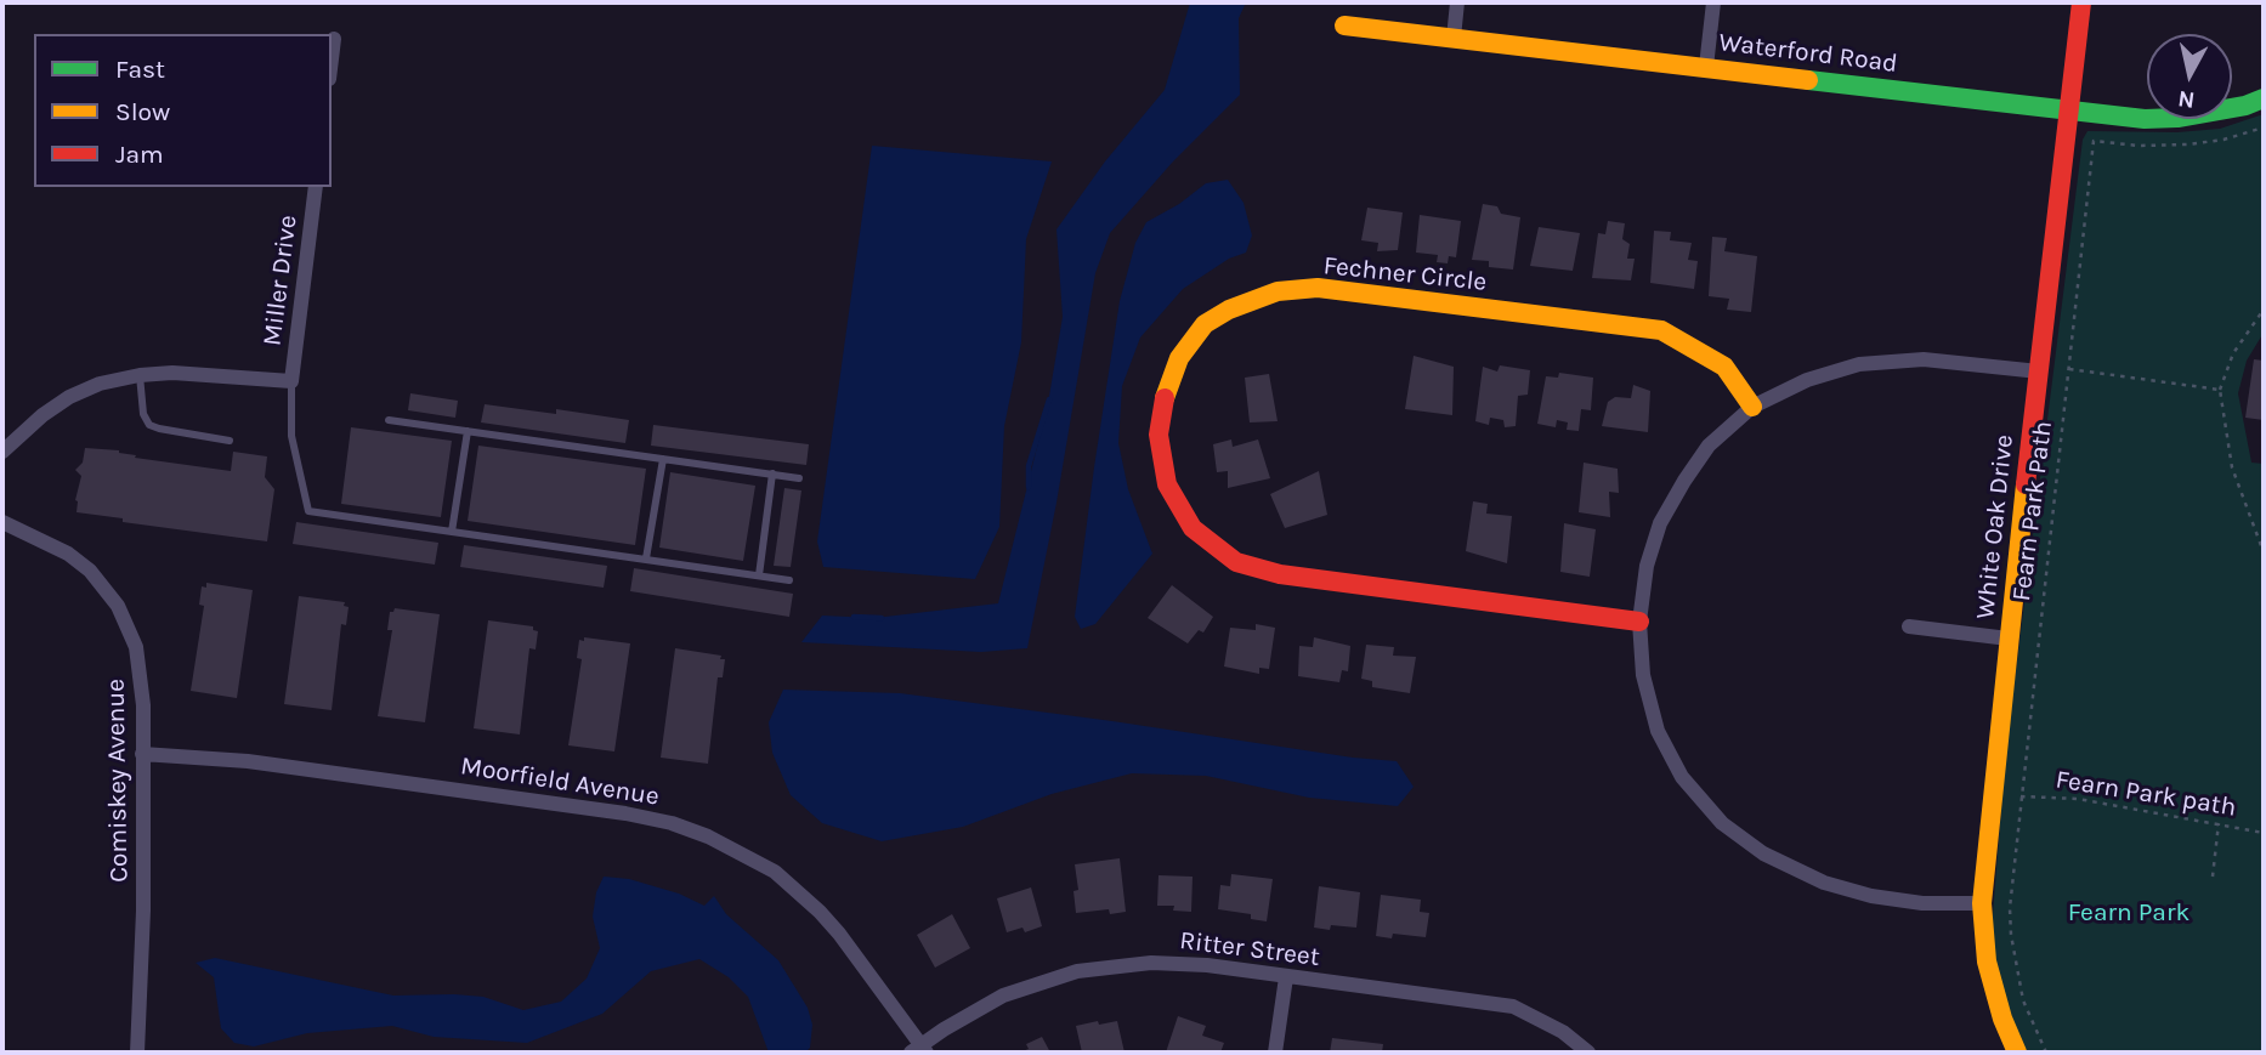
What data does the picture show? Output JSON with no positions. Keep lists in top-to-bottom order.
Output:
{
  "streets": {
    "street": [
      "Waterford Road",
      "Fechner Circle",
      "Miller Drive",
      "White Oak Drive",
      "Comiskey Avenue",
      "Moorfield Avenue",
      "Ritter Street"
    ],
    "path": ["Fearn Park Path", "Fearn Park path"]
  },
  "crossings": [
    ["Waterford Road", "White Oak Drive"],
    ["Fearn Park Path", "Fearn Park path"],
    ["Comiskey Avenue", "Moorfield Avenue"],
    ["Moorfield Avenue", "Ritter Street"]
  ],
  "parks": ["Fearn Park"],
  "legend": ["Fast", "Slow", "Jam"],
  "north": "bottom"
}
